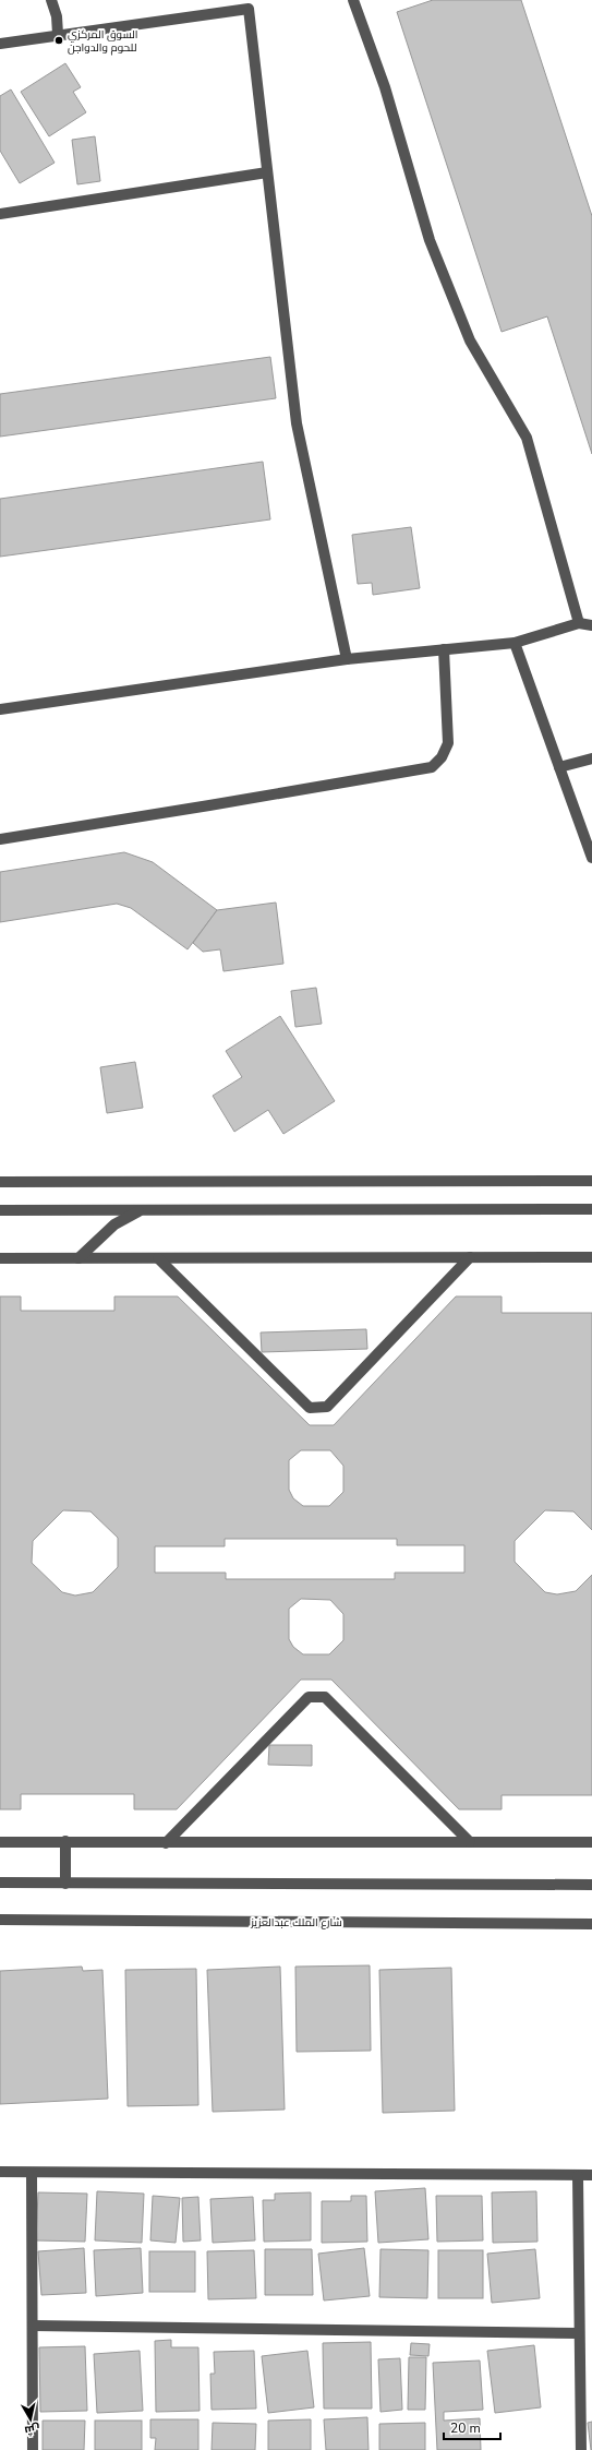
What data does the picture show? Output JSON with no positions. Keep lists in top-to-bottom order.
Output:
{
  "streets": {
    "street": ["شارع الملك عبدالعزيز"]
  },
  "places": ["السوق المركزي للحوم والدواجن"],
  "scale_bar": "20 m",
  "north": "bottom"
}
